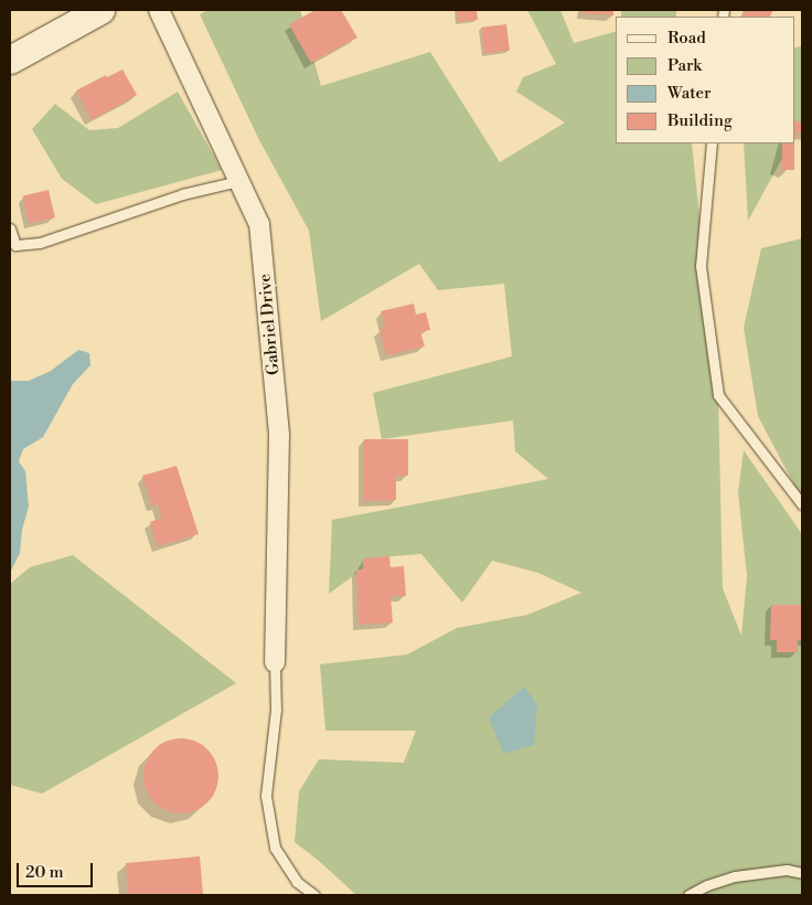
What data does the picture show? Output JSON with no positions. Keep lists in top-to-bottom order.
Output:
{
  "streets": {
    "street": ["Gabriel Drive"]
  },
  "legend": [
    "Road",
    "Park",
    "Water",
    "Building"
  ],
  "scale_bar": "20 m"
}
